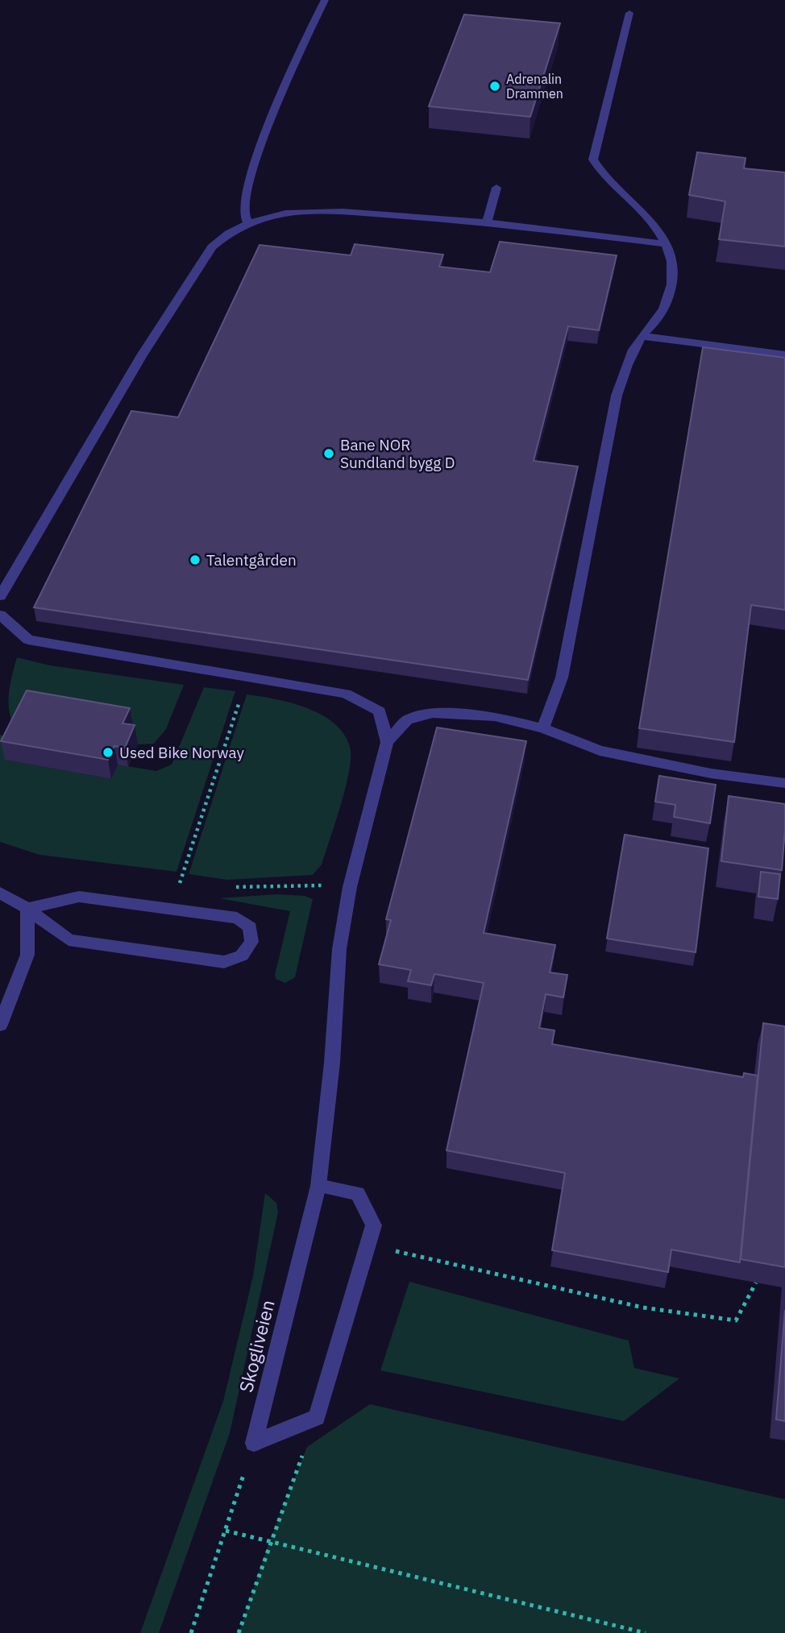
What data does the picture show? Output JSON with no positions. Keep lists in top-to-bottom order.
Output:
{
  "streets": {
    "street": ["Skogliveien"]
  },
  "places": [
    "Adrenalin Drammen",
    "Bane NOR Sundland bygg D",
    "Talentgården",
    "Used Bike Norway"
  ]
}
